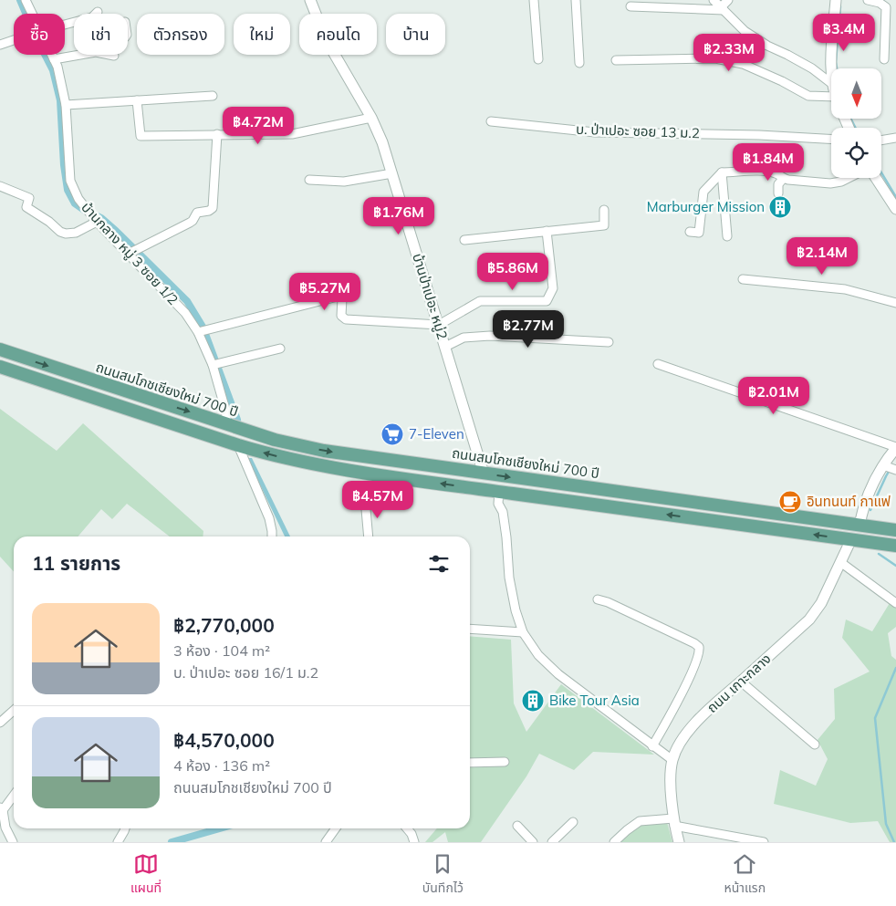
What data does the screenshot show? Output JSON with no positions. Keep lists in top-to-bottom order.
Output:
{
  "streets": {
    "main road": ["ถนนสมโภชเชียงใหม่ 700 ปี"],
    "street": [
      "บ. ป่าเปอะ ซอย 13 ม.2",
      "บ้านกลาง หมู่ 3 ซอย 1/2",
      "บ้านป่าเปอะ หมู่2",
      "ถนน เกาะกลาง"
    ]
  },
  "crossings": [
    ["บ้านกลาง หมู่ 3 ซอย 1/2", "ถนนสมโภชเชียงใหม่ 700 ปี"],
    ["บ้านป่าเปอะ หมู่2", "ถนนสมโภชเชียงใหม่ 700 ปี"]
  ],
  "places": {
    "building": ["Marburger Mission", "Bike Tour Asia"],
    "supermarket": ["7-Eleven"],
    "cafe": ["อินทนนท์ กาแฟ"]
  },
  "north": "bottom",
  "page": {
    "price": [
      "฿3.4M",
      "฿2.33M",
      "฿4.72M",
      "฿1.84M",
      "฿1.76M",
      "฿2.14M",
      "฿5.86M",
      "฿5.27M",
      "฿2.77M",
      "฿2.01M",
      "฿4.57M"
    ],
    "chip": [
      "ซื้อ",
      "เช่า",
      "ตัวกรอง",
      "ใหม่",
      "คอนโด",
      "บ้าน"
    ],
    "heading": "11 รายการ",
    "list": [
      {
        "name": "฿2,770,000",
        "note": "3 ห้อง · 104 m² · บ. ป่าเปอะ ซอย 16/1 ม.2"
      },
      {
        "name": "฿4,570,000",
        "note": "4 ห้อง · 136 m² · ถนนสมโภชเชียงใหม่ 700 ปี"
      }
    ],
    "tabs": ["แผนที่", "บันทึกไว้", "หน้าแรก"]
  }
}
